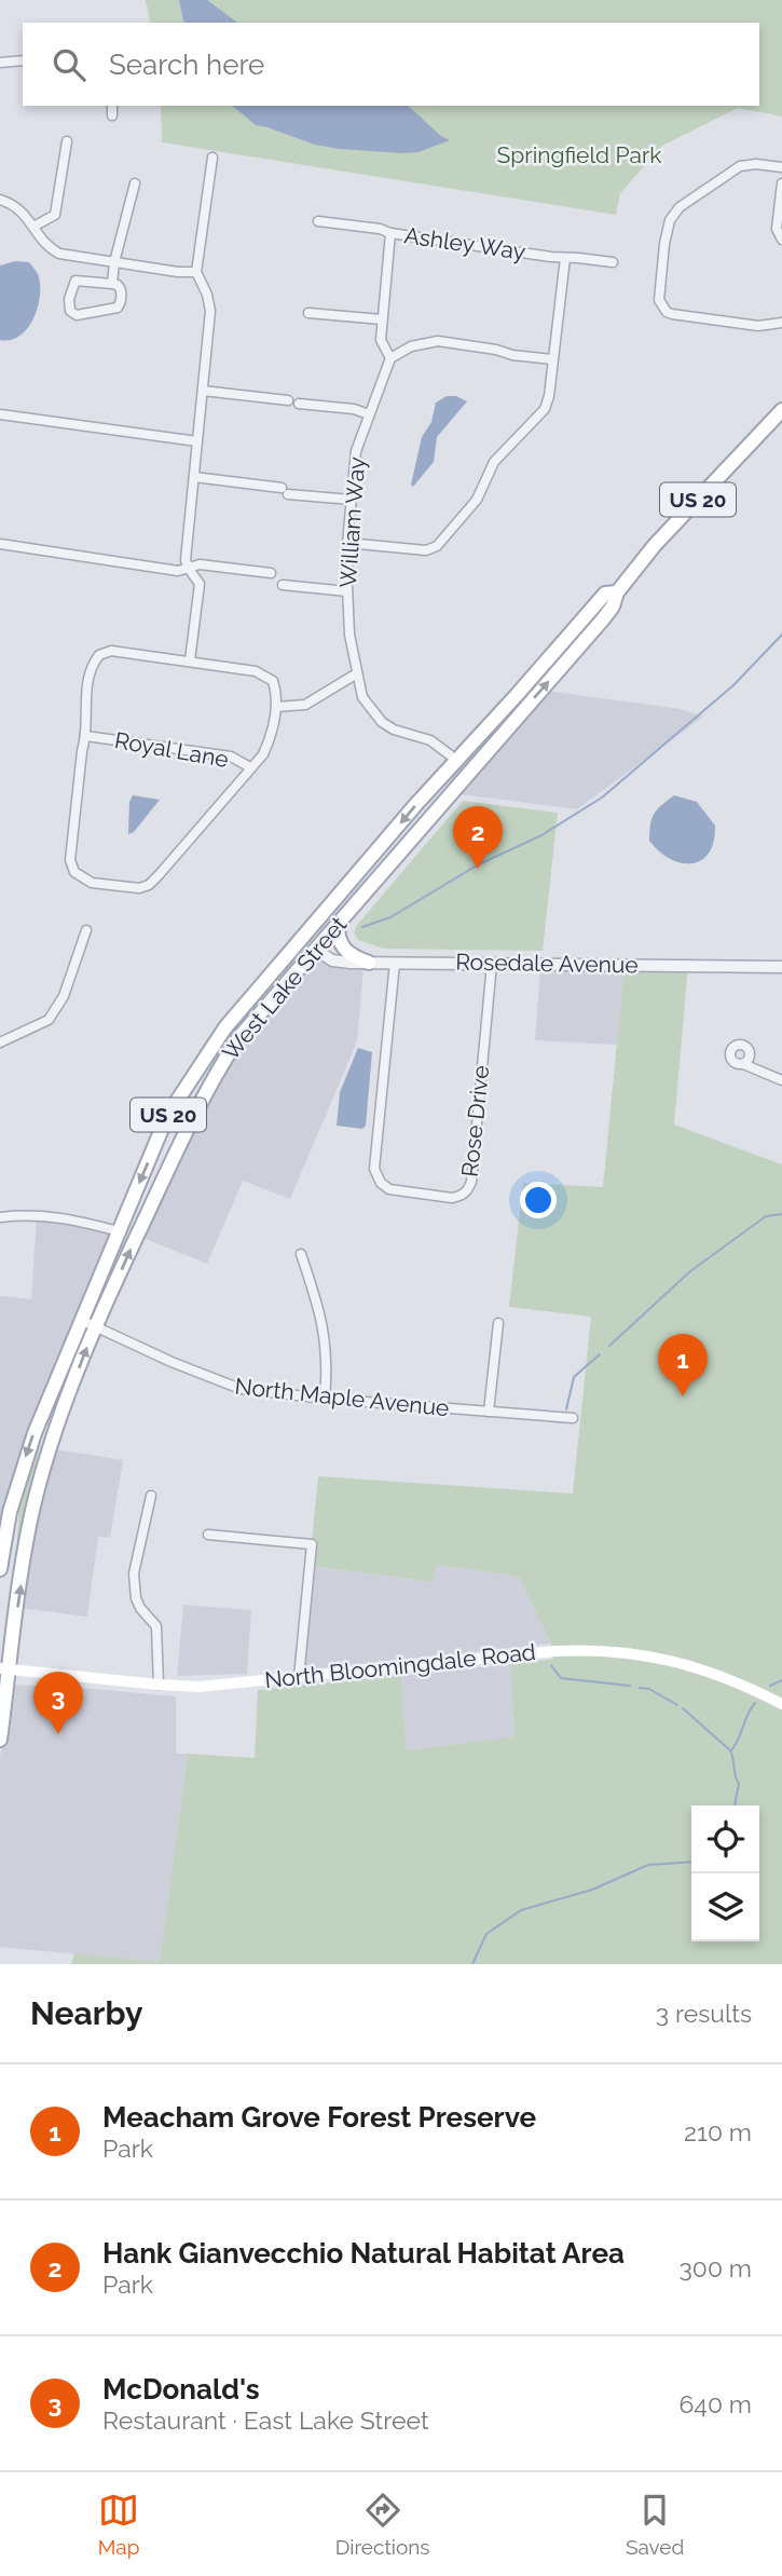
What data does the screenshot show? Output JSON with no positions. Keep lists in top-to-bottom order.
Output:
{
  "streets": {
    "main road": ["US 20", "West Lake Street", "North Bloomingdale Road"],
    "street": [
      "Ashley Way",
      "William Way",
      "Royal Lane",
      "Rosedale Avenue",
      "Rose Drive",
      "North Maple Avenue"
    ]
  },
  "crossings": [
    ["US 20", "West Lake Street"],
    ["US 20", "North Bloomingdale Road"],
    ["William Way", "West Lake Street"],
    ["Rosedale Avenue", "West Lake Street"],
    ["Rosedale Avenue", "Rose Drive"],
    ["West Lake Street", "North Maple Avenue"],
    ["West Lake Street", "North Bloomingdale Road"]
  ],
  "parks": ["Springfield Park"],
  "page": {
    "search": "Search here",
    "pins": ["2", "1", "3"],
    "heading": ["Nearby", "3 results"],
    "list": [
      {
        "mark": "1",
        "name": "Meacham Grove Forest Preserve",
        "note": "Park",
        "value": "210 m"
      },
      {
        "mark": "2",
        "name": "Hank Gianvecchio Natural Habitat Area",
        "note": "Park",
        "value": "300 m"
      },
      {
        "mark": "3",
        "name": "McDonald's",
        "note": "Restaurant · East Lake Street",
        "value": "640 m"
      }
    ],
    "nav": ["Map", "Directions", "Saved"]
  }
}
